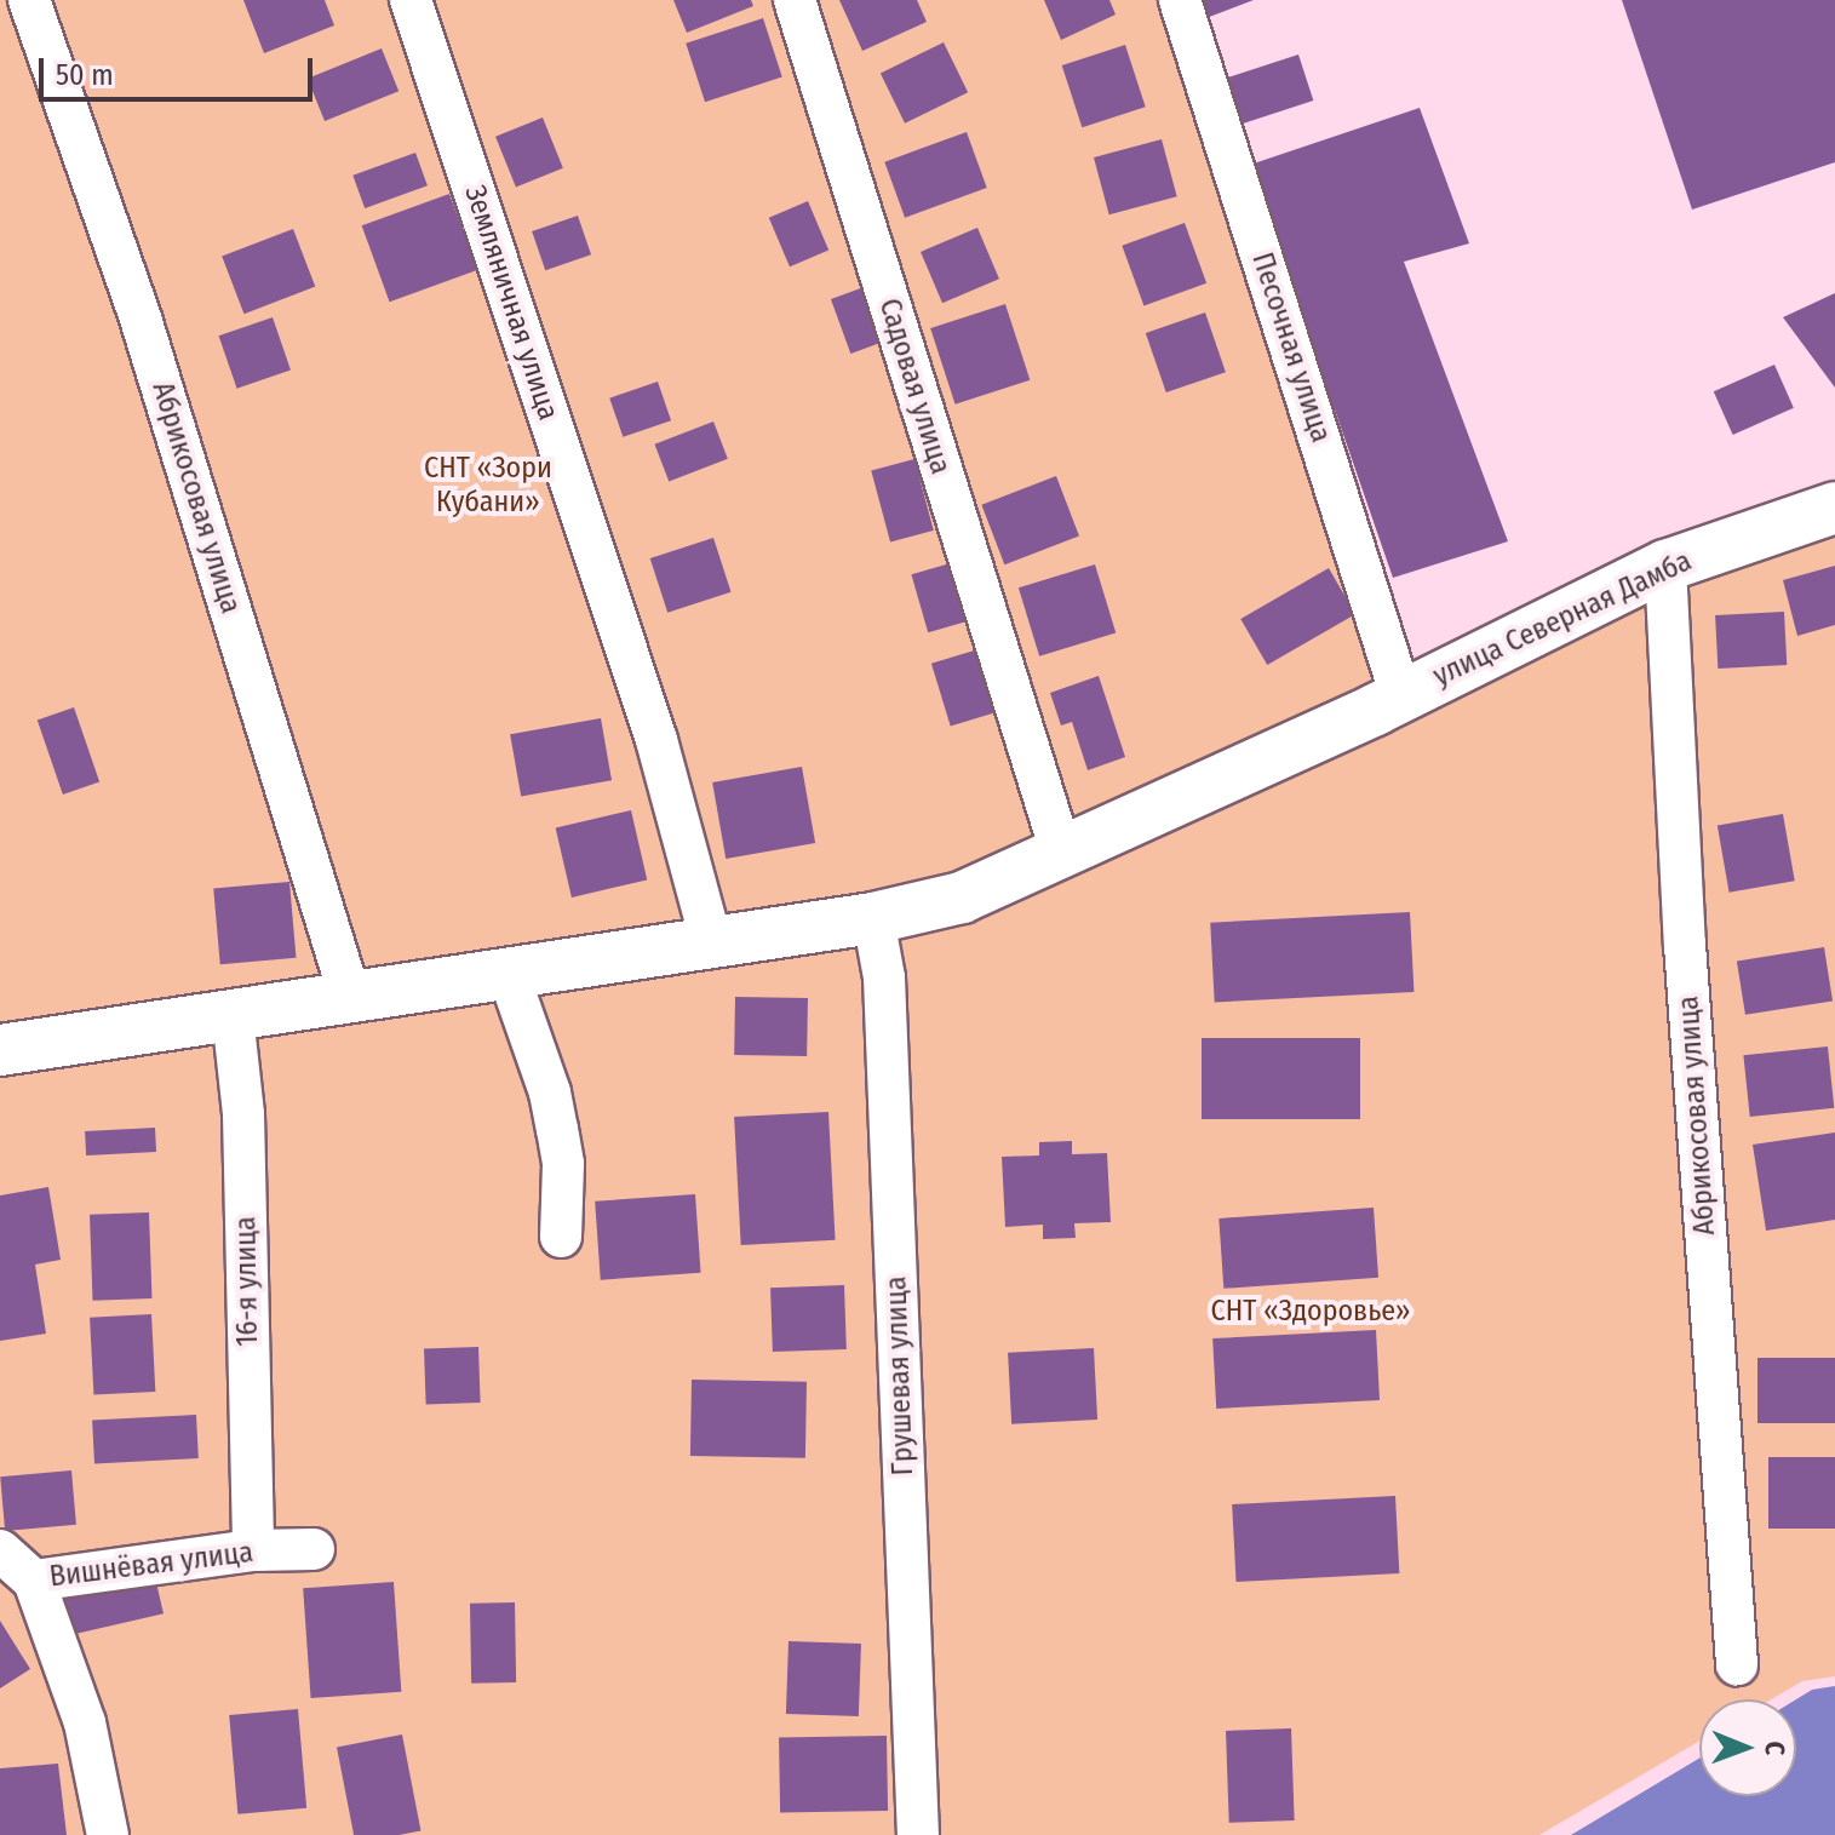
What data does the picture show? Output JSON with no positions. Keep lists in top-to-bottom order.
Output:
{
  "streets": {
    "street": [
      "Земляничная улица",
      "Песочная улица",
      "Садовая улица",
      "Абрикосовая улица",
      "улица Северная Дамба",
      "16-я улица",
      "Грушевая улица",
      "Вишнёвая улица"
    ]
  },
  "crossings": [
    ["Земляничная улица", "улица Северная Дамба"],
    ["Песочная улица", "улица Северная Дамба"],
    ["Садовая улица", "улица Северная Дамба"],
    ["Абрикосовая улица", "улица Северная Дамба"],
    ["улица Северная Дамба", "16-я улица"],
    ["улица Северная Дамба", "Грушевая улица"],
    ["16-я улица", "Вишнёвая улица"]
  ],
  "parks": ["СНТ «Зори Кубани»", "СНТ «Здоровье»"],
  "scale_bar": "50 m",
  "north": "right"
}
